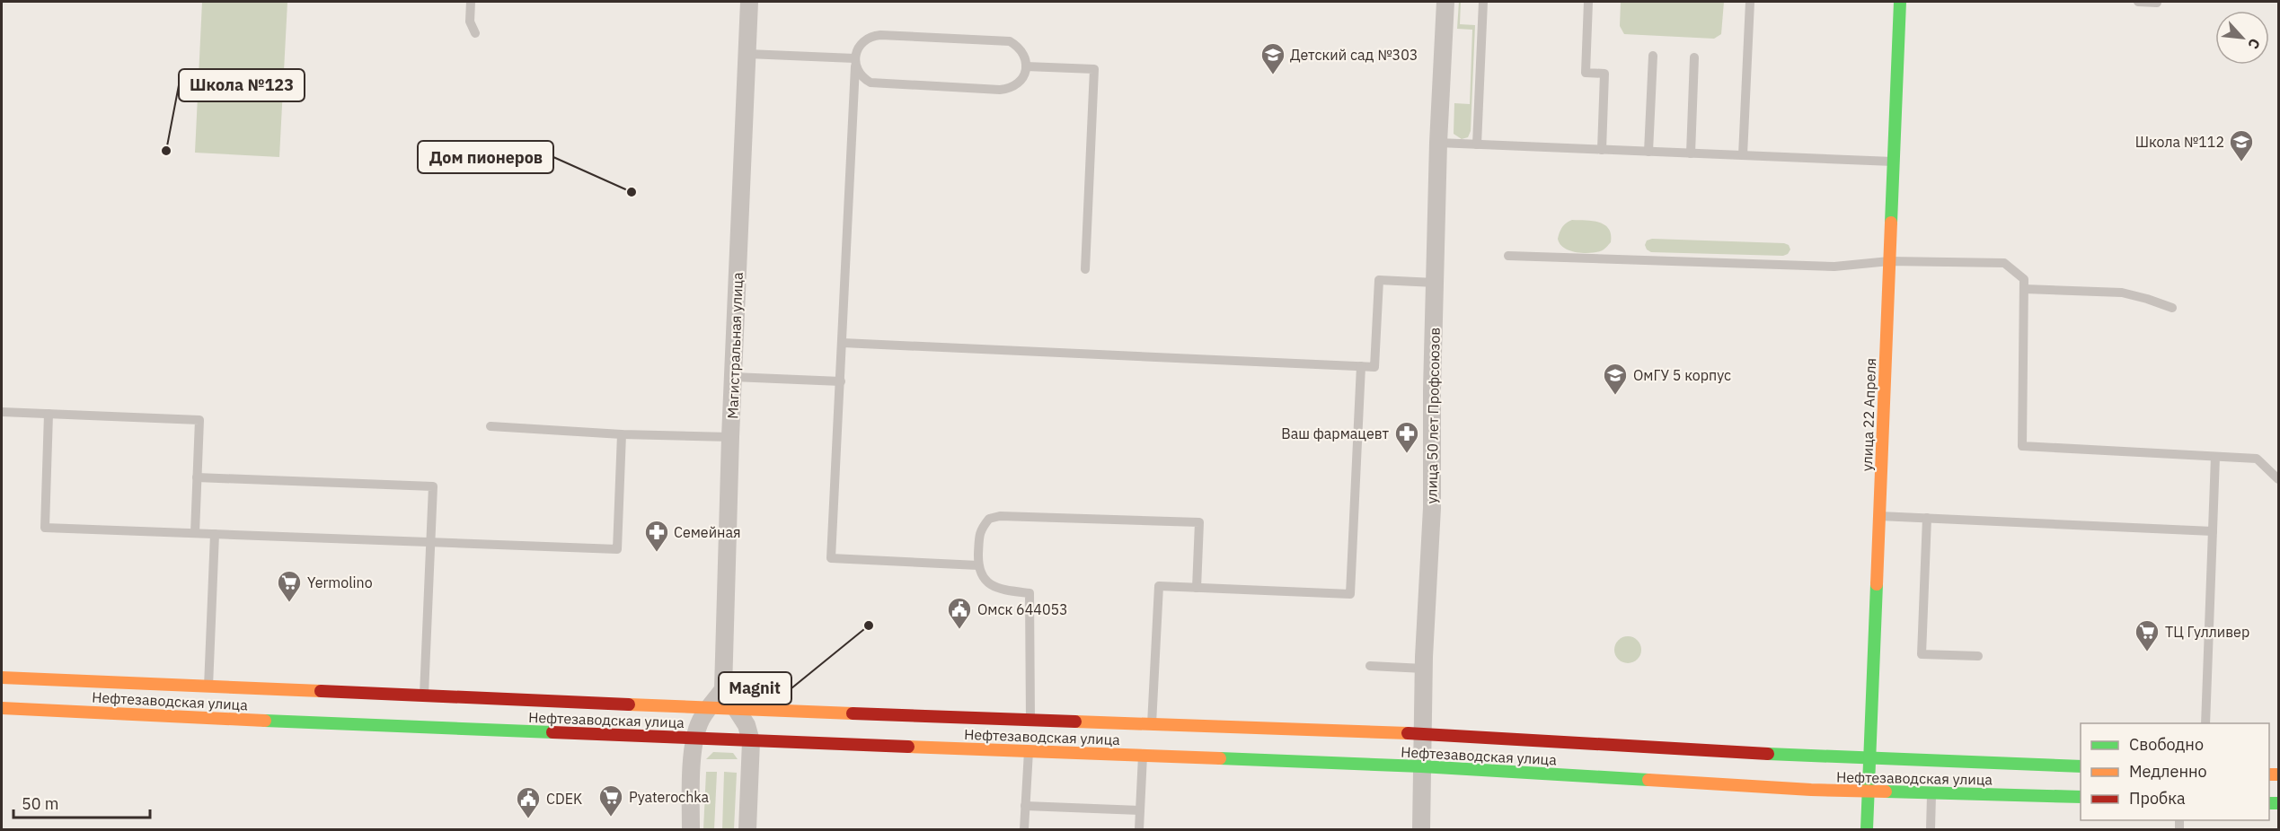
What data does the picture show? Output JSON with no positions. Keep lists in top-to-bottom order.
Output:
{
  "streets": {
    "main road": ["улица 22 Апреля", "Нефтезаводская улица"],
    "street": ["Магистральная улица", "улица 50 лет Профсоюзов"]
  },
  "crossings": [
    ["улица 22 Апреля", "Нефтезаводская улица"],
    ["улица 50 лет Профсоюзов", "Нефтезаводская улица"]
  ],
  "places": {
    "school or university": ["Детский сад №303", "Школа №112", "ОмГУ 5 корпус"],
    "other": ["Школа №123", "Дом пионеров", "Magnit"],
    "pharmacy": ["Ваш фармацевт", "Семейная"],
    "supermarket": ["Yermolino", "ТЦ Гулливер", "Pyaterochka"],
    "public building": ["Омск 644053", "CDEK"]
  },
  "legend": ["Свободно", "Медленно", "Пробка"],
  "scale_bar": "50 m",
  "north": "bottom right"
}
